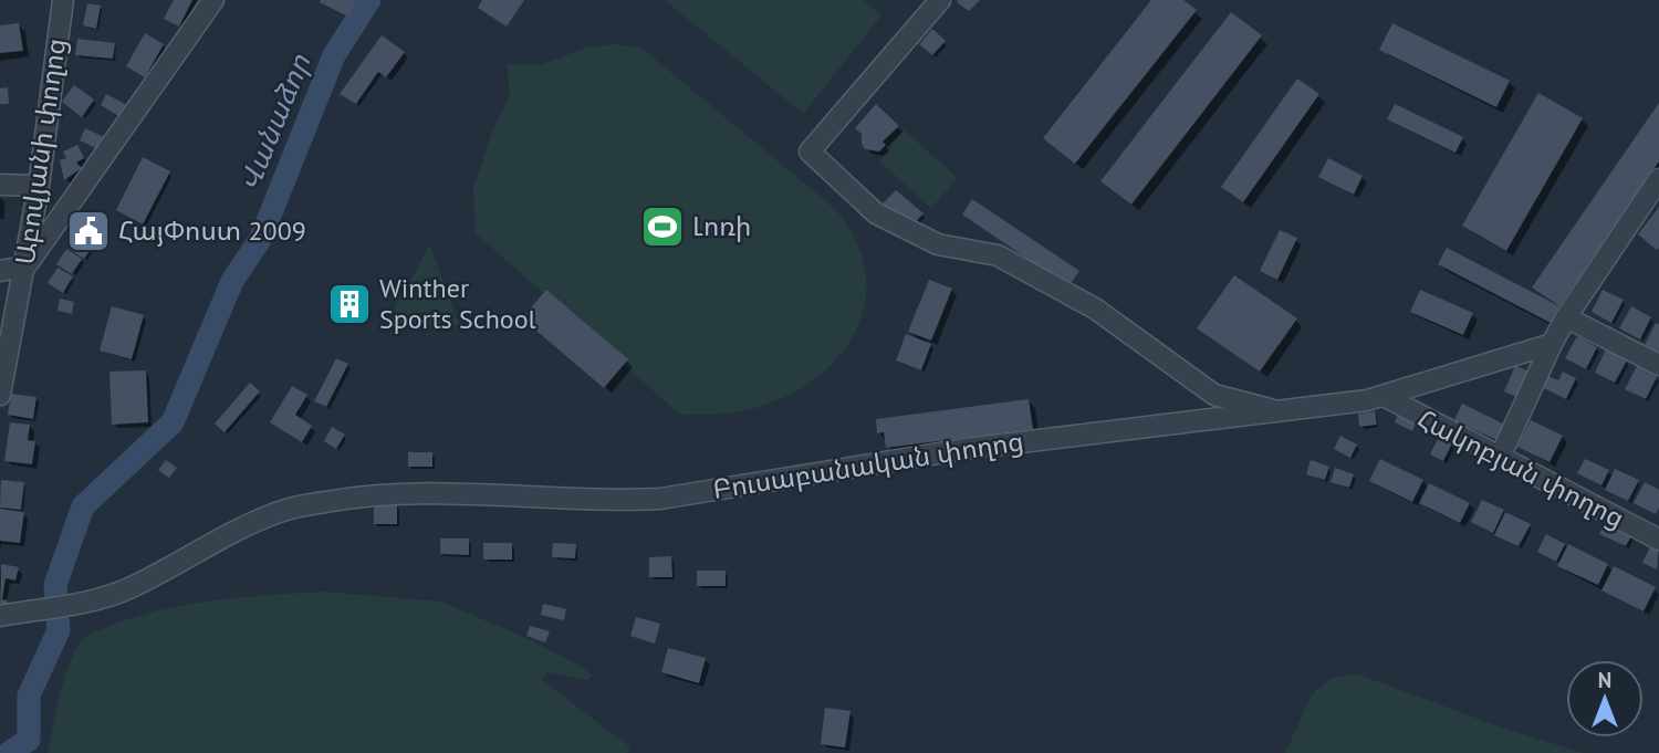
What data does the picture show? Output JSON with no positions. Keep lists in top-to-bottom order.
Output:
{
  "streets": {
    "street": ["Աբովյանի փողոց", "Բուսաբանական փողոց", "Հակոբյան փողոց"]
  },
  "crossings": [
    ["Բուսաբանական փողոց", "Հակոբյան փողոց"]
  ],
  "water": ["Վանաձոր"],
  "places": {
    "sports": ["Լոռի"],
    "public building": ["ՀայՓոստ 2009"],
    "building": ["Winther Sports School"]
  },
  "north": "top"
}
